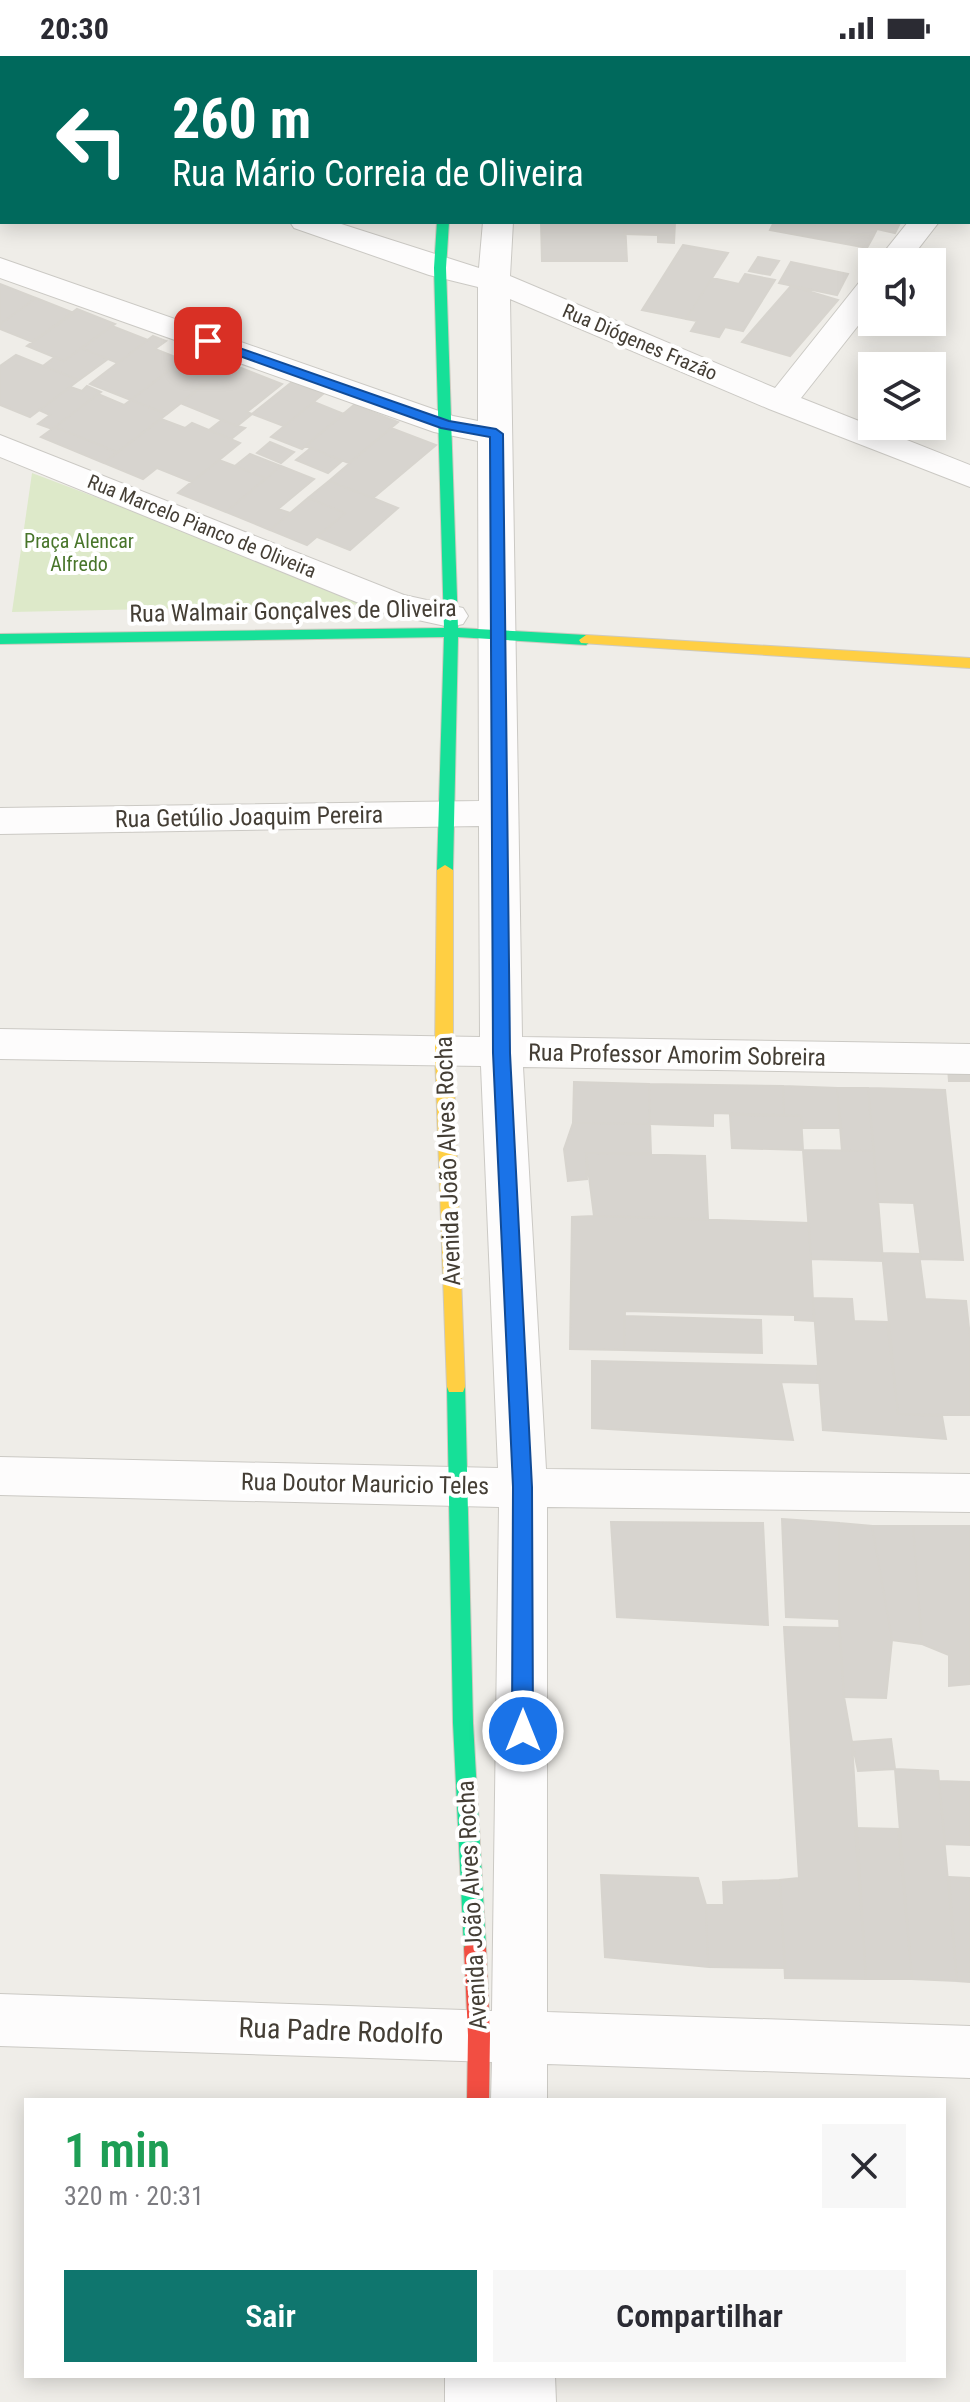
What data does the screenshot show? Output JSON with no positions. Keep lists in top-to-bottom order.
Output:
{
  "streets": {
    "street": [
      "Rua Diógenes Frazão",
      "Rua Marcelo Pianco de Oliveira",
      "Rua Walmair Gonçalves de Oliveira",
      "Rua Getúlio Joaquim Pereira",
      "Rua Professor Amorim Sobreira",
      "Avenida João Alves Rocha",
      "Rua Doutor Mauricio Teles",
      "Rua Padre Rodolfo"
    ]
  },
  "crossings": [
    ["Rua Diógenes Frazão", "Avenida João Alves Rocha"],
    ["Rua Marcelo Pianco de Oliveira", "Rua Walmair Gonçalves de Oliveira"],
    ["Rua Marcelo Pianco de Oliveira", "Avenida João Alves Rocha"],
    ["Rua Walmair Gonçalves de Oliveira", "Avenida João Alves Rocha"],
    ["Rua Getúlio Joaquim Pereira", "Avenida João Alves Rocha"],
    ["Rua Professor Amorim Sobreira", "Avenida João Alves Rocha"],
    ["Avenida João Alves Rocha", "Rua Doutor Mauricio Teles"],
    ["Avenida João Alves Rocha", "Rua Padre Rodolfo"]
  ],
  "parks": ["Praça Alencar Alfredo"],
  "page": {
    "status": "20:30",
    "turn": ["260 m", "Rua Mário Correia de Oliveira"],
    "heading": ["1 min", "320 m · 20:31"],
    "buttons": ["Sair", "Compartilhar"]
  }
}
